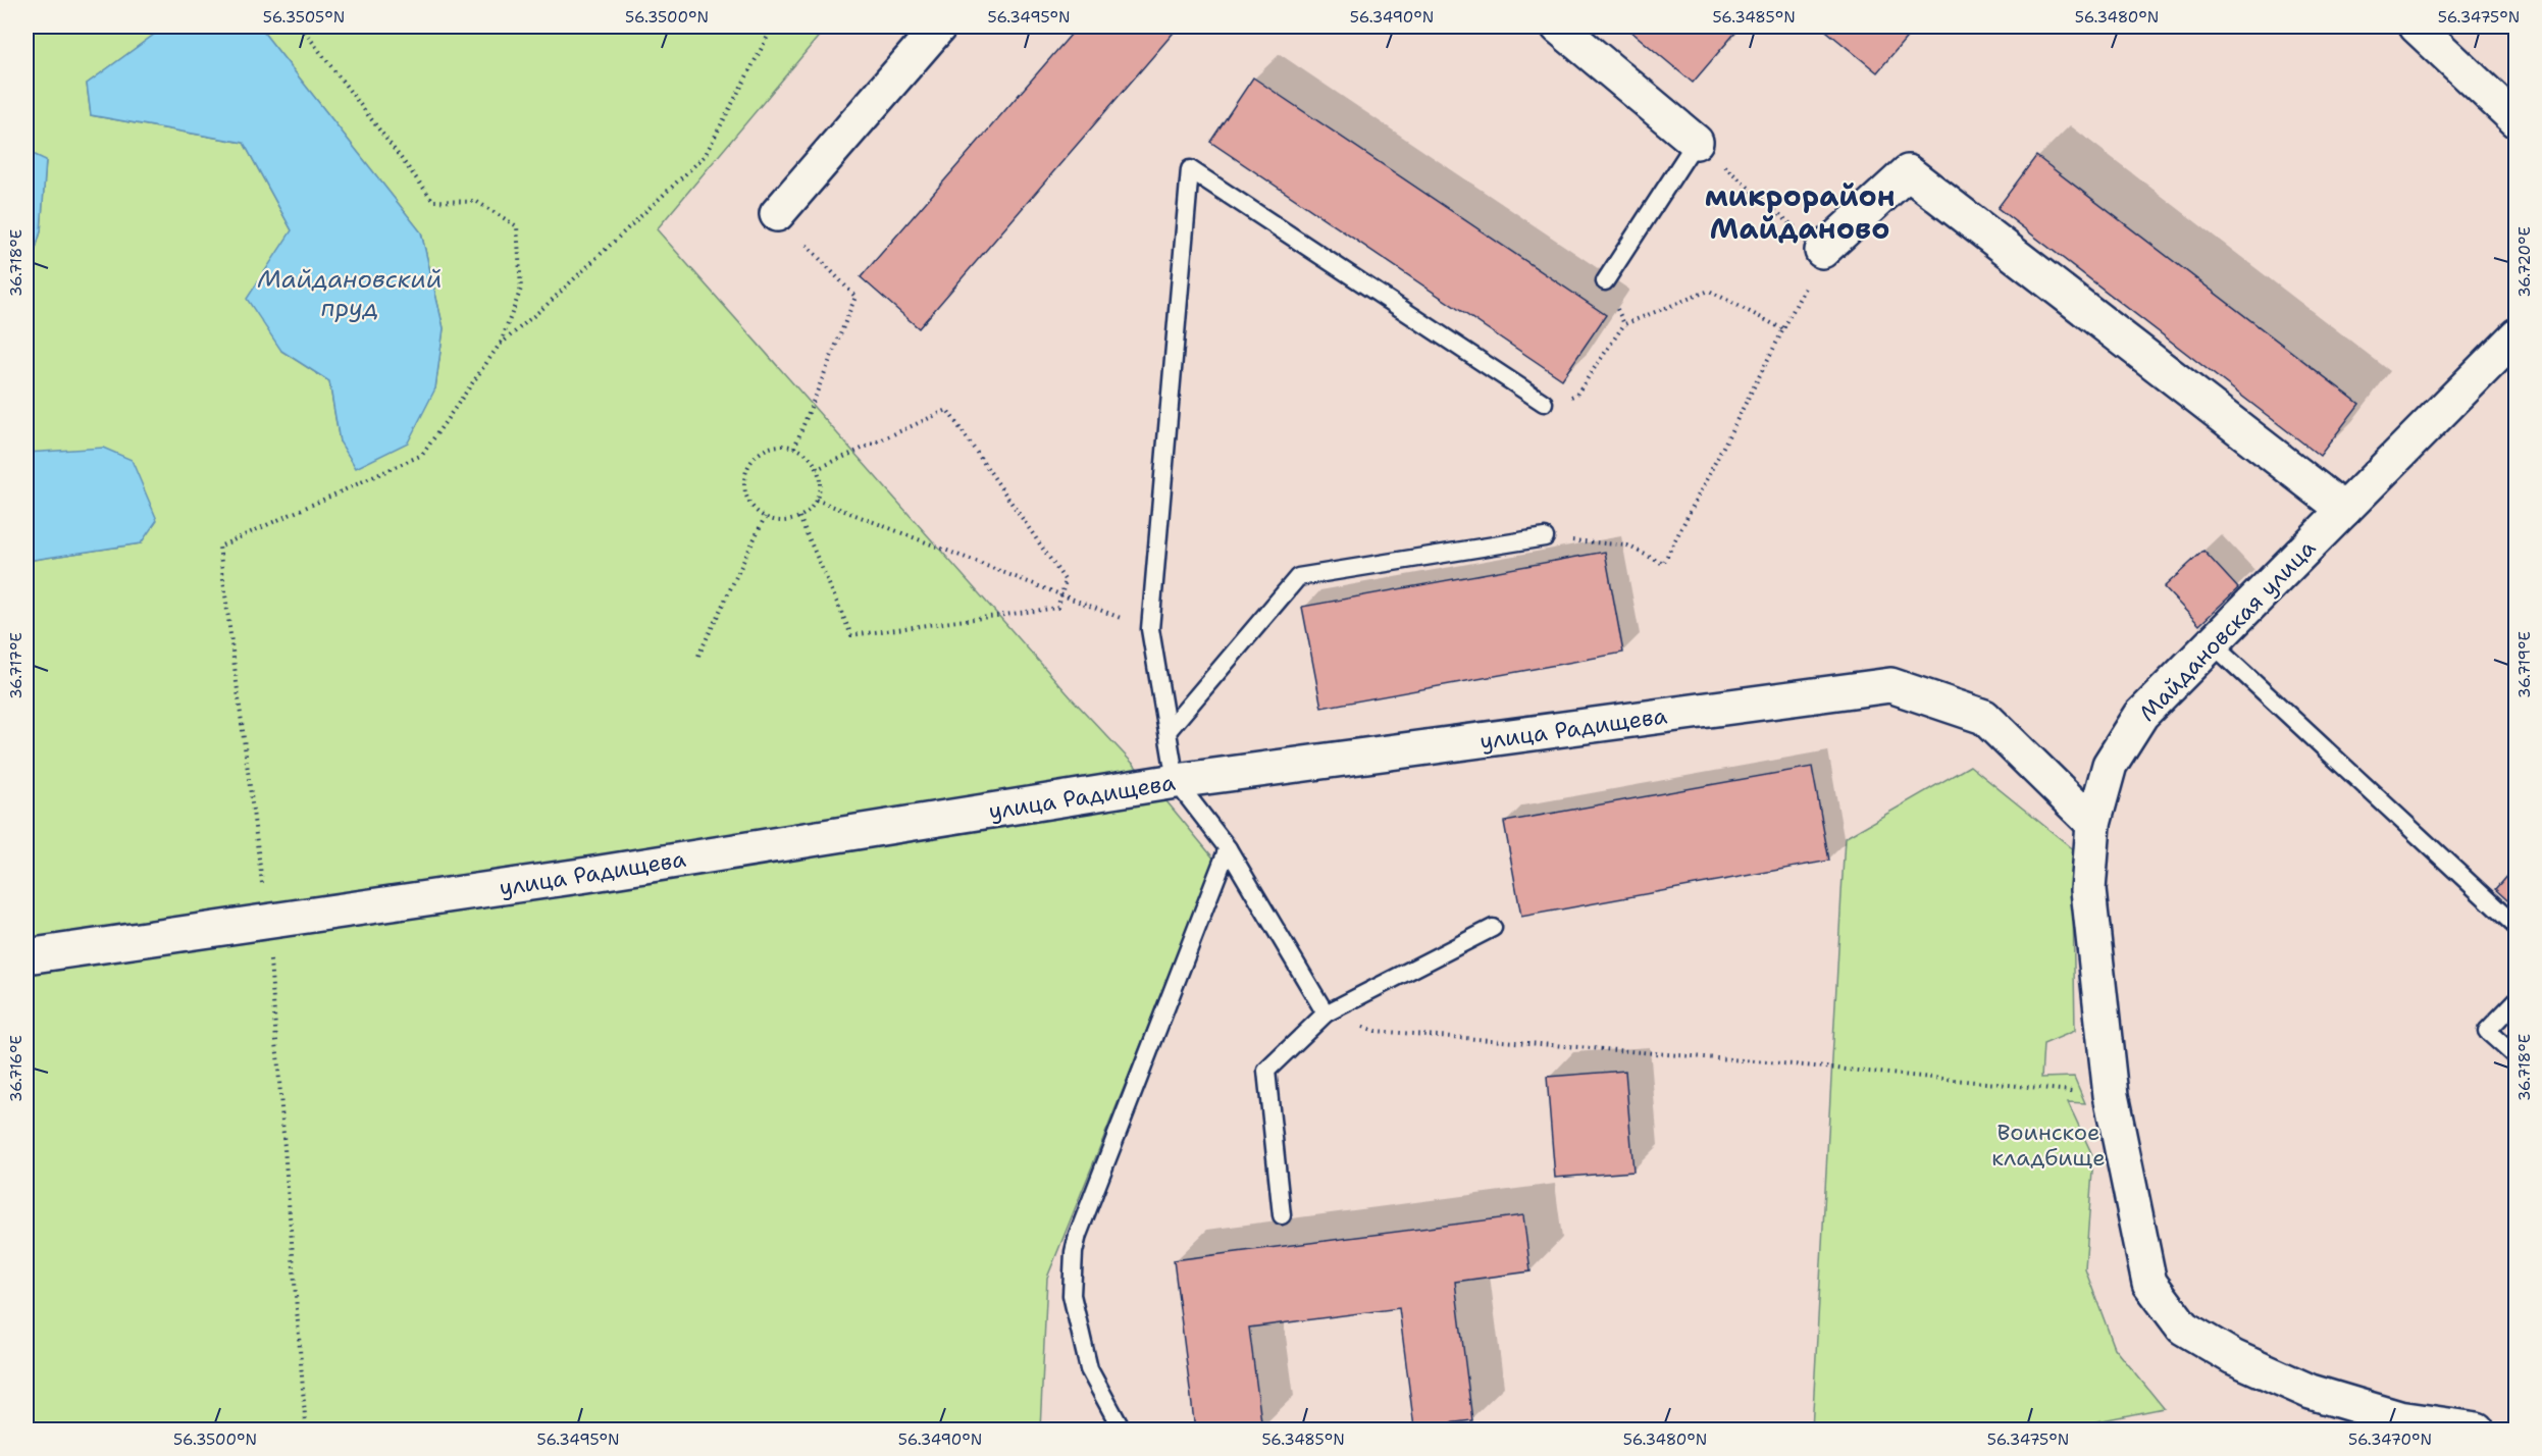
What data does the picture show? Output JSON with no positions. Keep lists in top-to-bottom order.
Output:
{
  "streets": {
    "street": ["Майдановская улица", "улица Радищева"]
  },
  "crossings": [
    ["Майдановская улица", "улица Радищева"]
  ],
  "districts": ["микрорайон Майданово"],
  "water": ["Майдановский пруд"],
  "parks": ["Воинское кладбище"],
  "coordinates": [
    "56.3505°N",
    "56.3500°N",
    "56.3495°N",
    "56.3490°N",
    "56.3485°N",
    "56.3480°N",
    "56.3475°N",
    "36.720°E",
    "36.718°E",
    "36.719°E",
    "36.717°E",
    "36.716°E",
    "56.3470°N"
  ]
}
